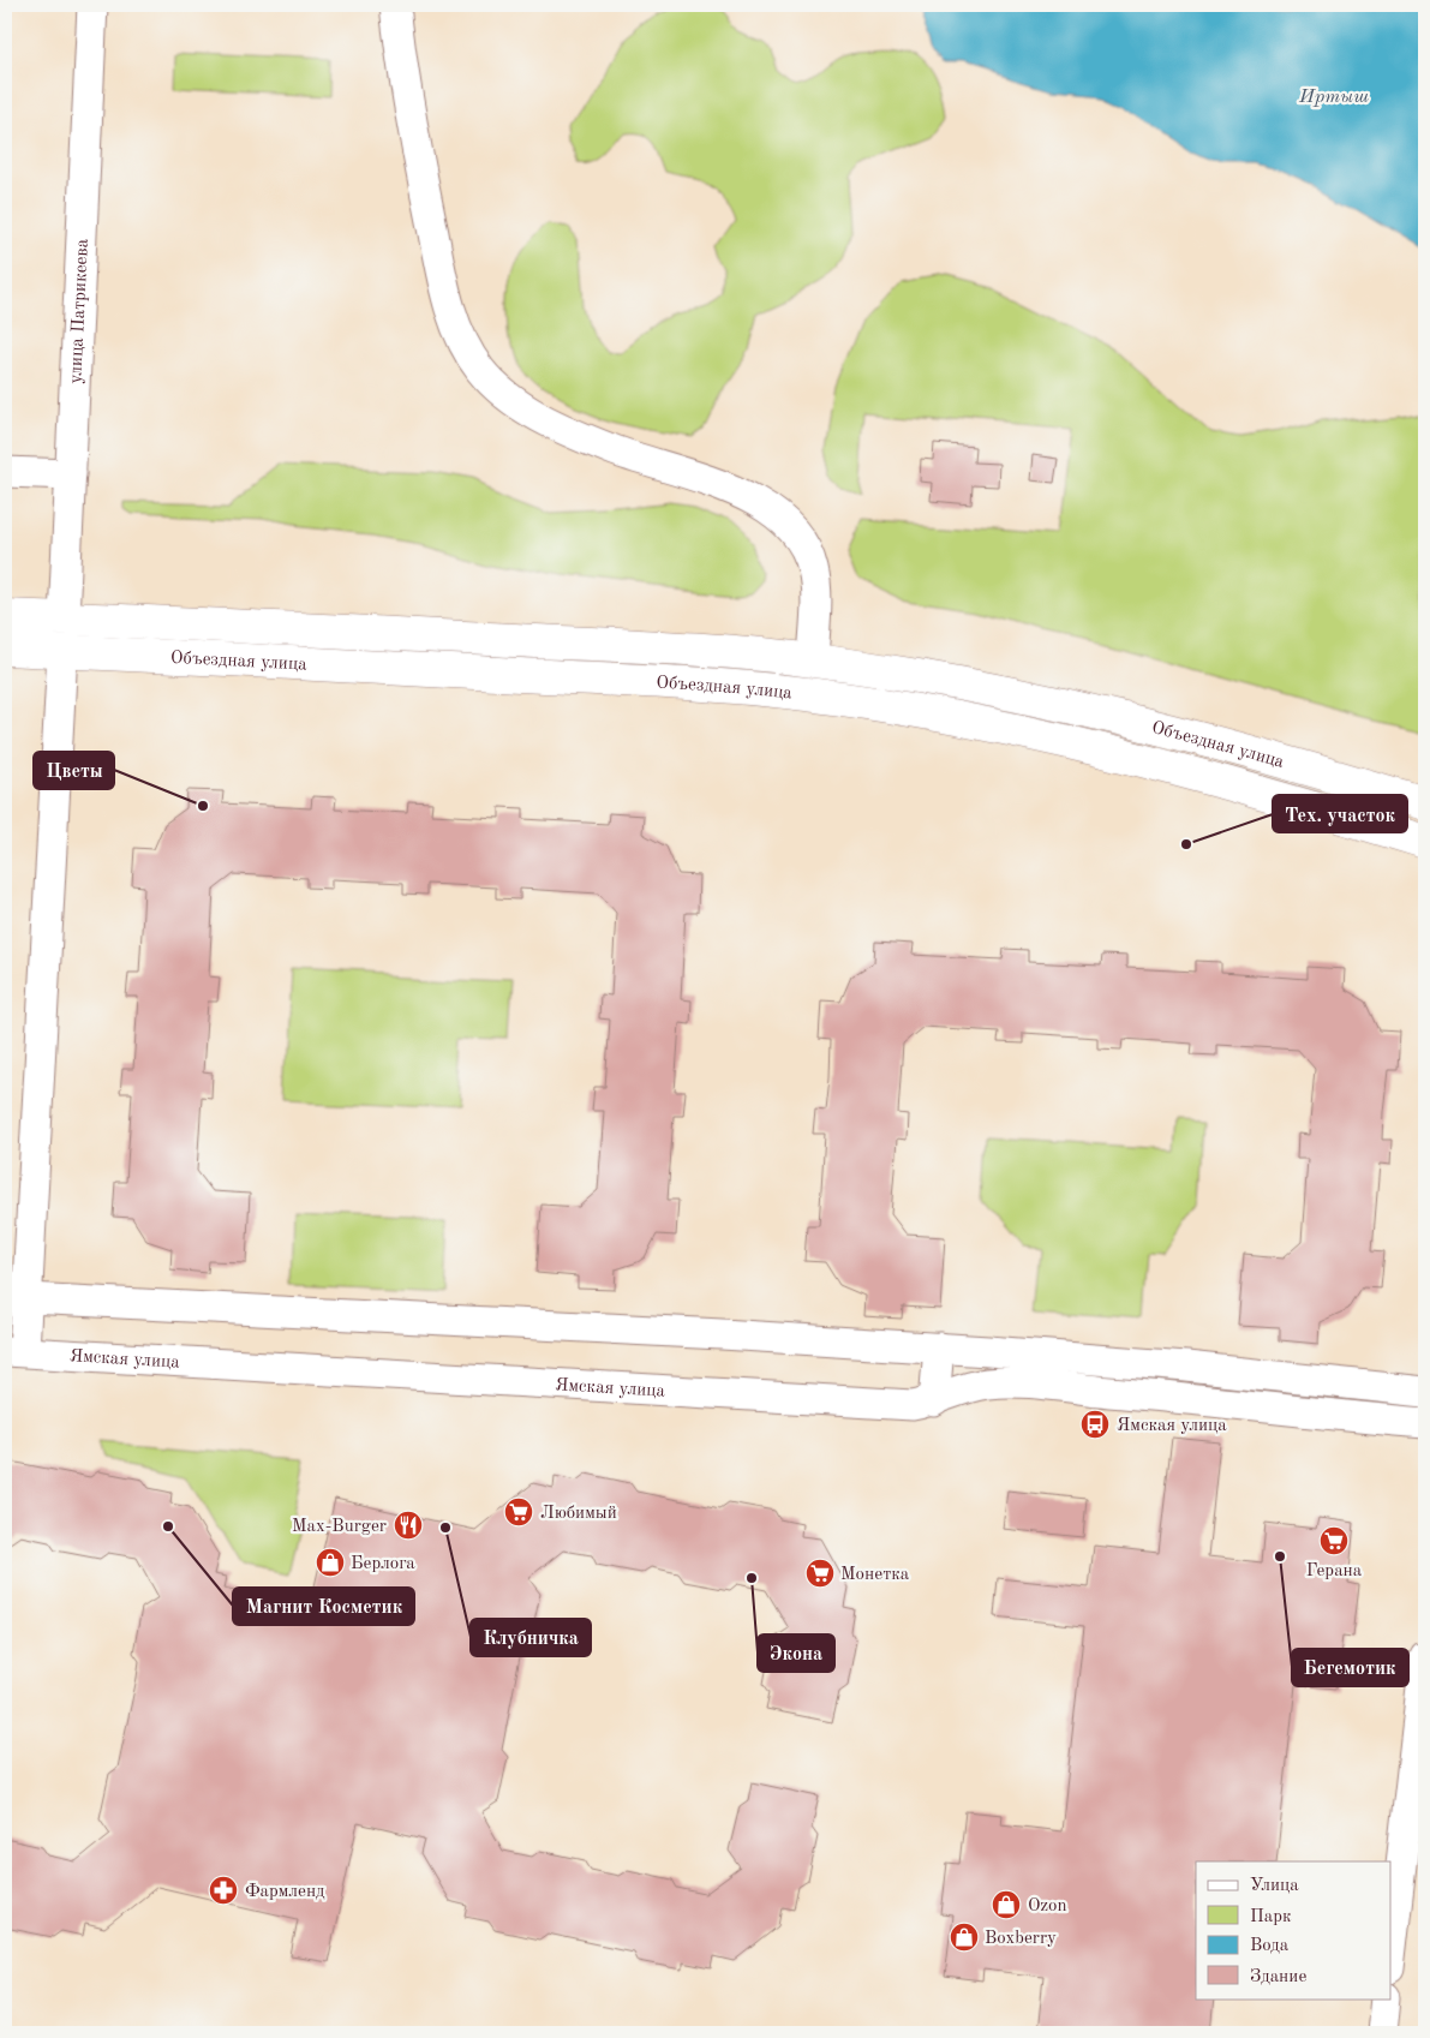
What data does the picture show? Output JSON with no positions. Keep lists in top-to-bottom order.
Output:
{
  "streets": {
    "main road": ["Объездная улица"],
    "street": ["улица Патрикеева", "Ямская улица"]
  },
  "crossings": [
    ["улица Патрикеева", "Объездная улица"]
  ],
  "water": ["Иртыш"],
  "places": {
    "other": [
      "Цветы",
      "Тех. участок",
      "Магнит Косметик",
      "Клубничка",
      "Бегемотик",
      "Экона"
    ],
    "bus stop": ["Ямская улица"],
    "supermarket": ["Любимый", "Герана", "Монетка"],
    "restaurant": ["Max-Burger"],
    "shop": ["Берлога", "Ozon", "Boxberry"],
    "pharmacy": ["Фармленд"]
  },
  "legend": [
    "Улица",
    "Парк",
    "Вода",
    "Здание"
  ]
}
